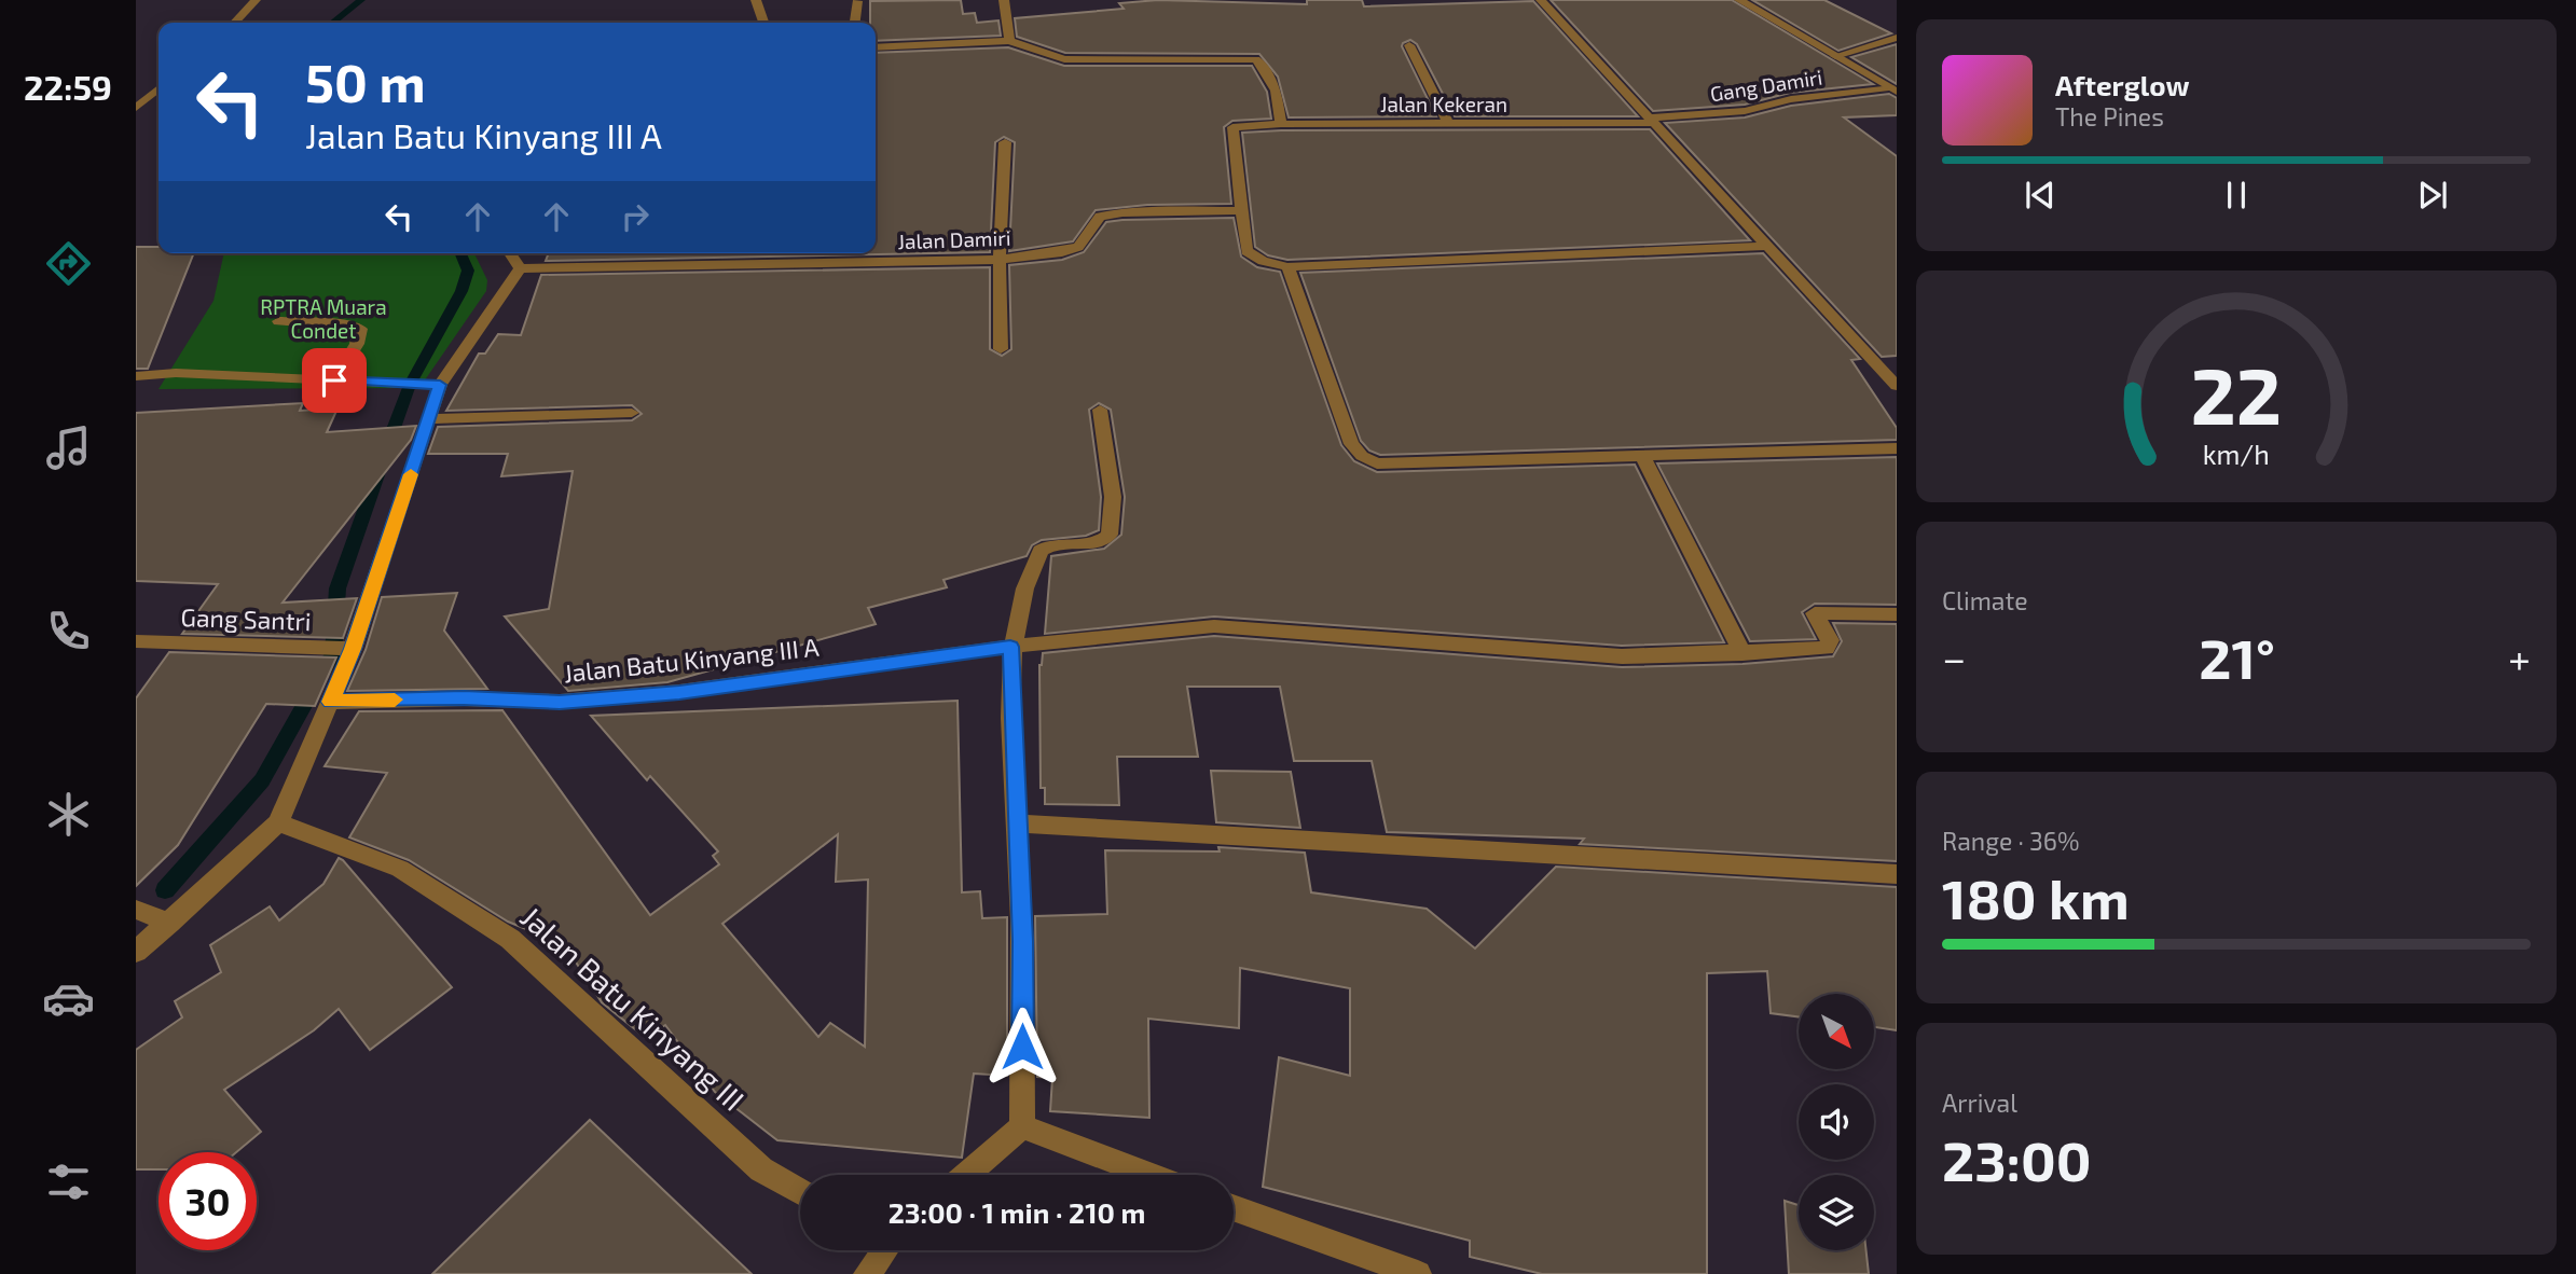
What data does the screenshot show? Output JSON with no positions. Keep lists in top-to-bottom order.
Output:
{
  "streets": {
    "street": [
      "Gang Damiri",
      "Jalan Kekeran",
      "Jalan Damiri",
      "Gang Santri",
      "Jalan Batu Kinyang III A",
      "Jalan Batu Kinyang III"
    ]
  },
  "crossings": [
    ["Gang Damiri", "Jalan Kekeran"],
    ["Jalan Kekeran", "Jalan Damiri"]
  ],
  "parks": ["RPTRA Muara Condet"],
  "north": "bottom right",
  "page": {
    "tabs": "22:59",
    "turn": ["50 m", "Jalan Batu Kinyang III A"],
    "song": ["Afterglow", "The Pines"],
    "tile": [
      "Climate",
      ["Range · 36%", "180 km"],
      ["Arrival", "23:00"]
    ],
    "heat": ["−", "21°", "+"],
    "limit": "30",
    "trip": "23:00 · 1 min · 210 m",
    "gauge": ["22", "km/h"]
  }
}
